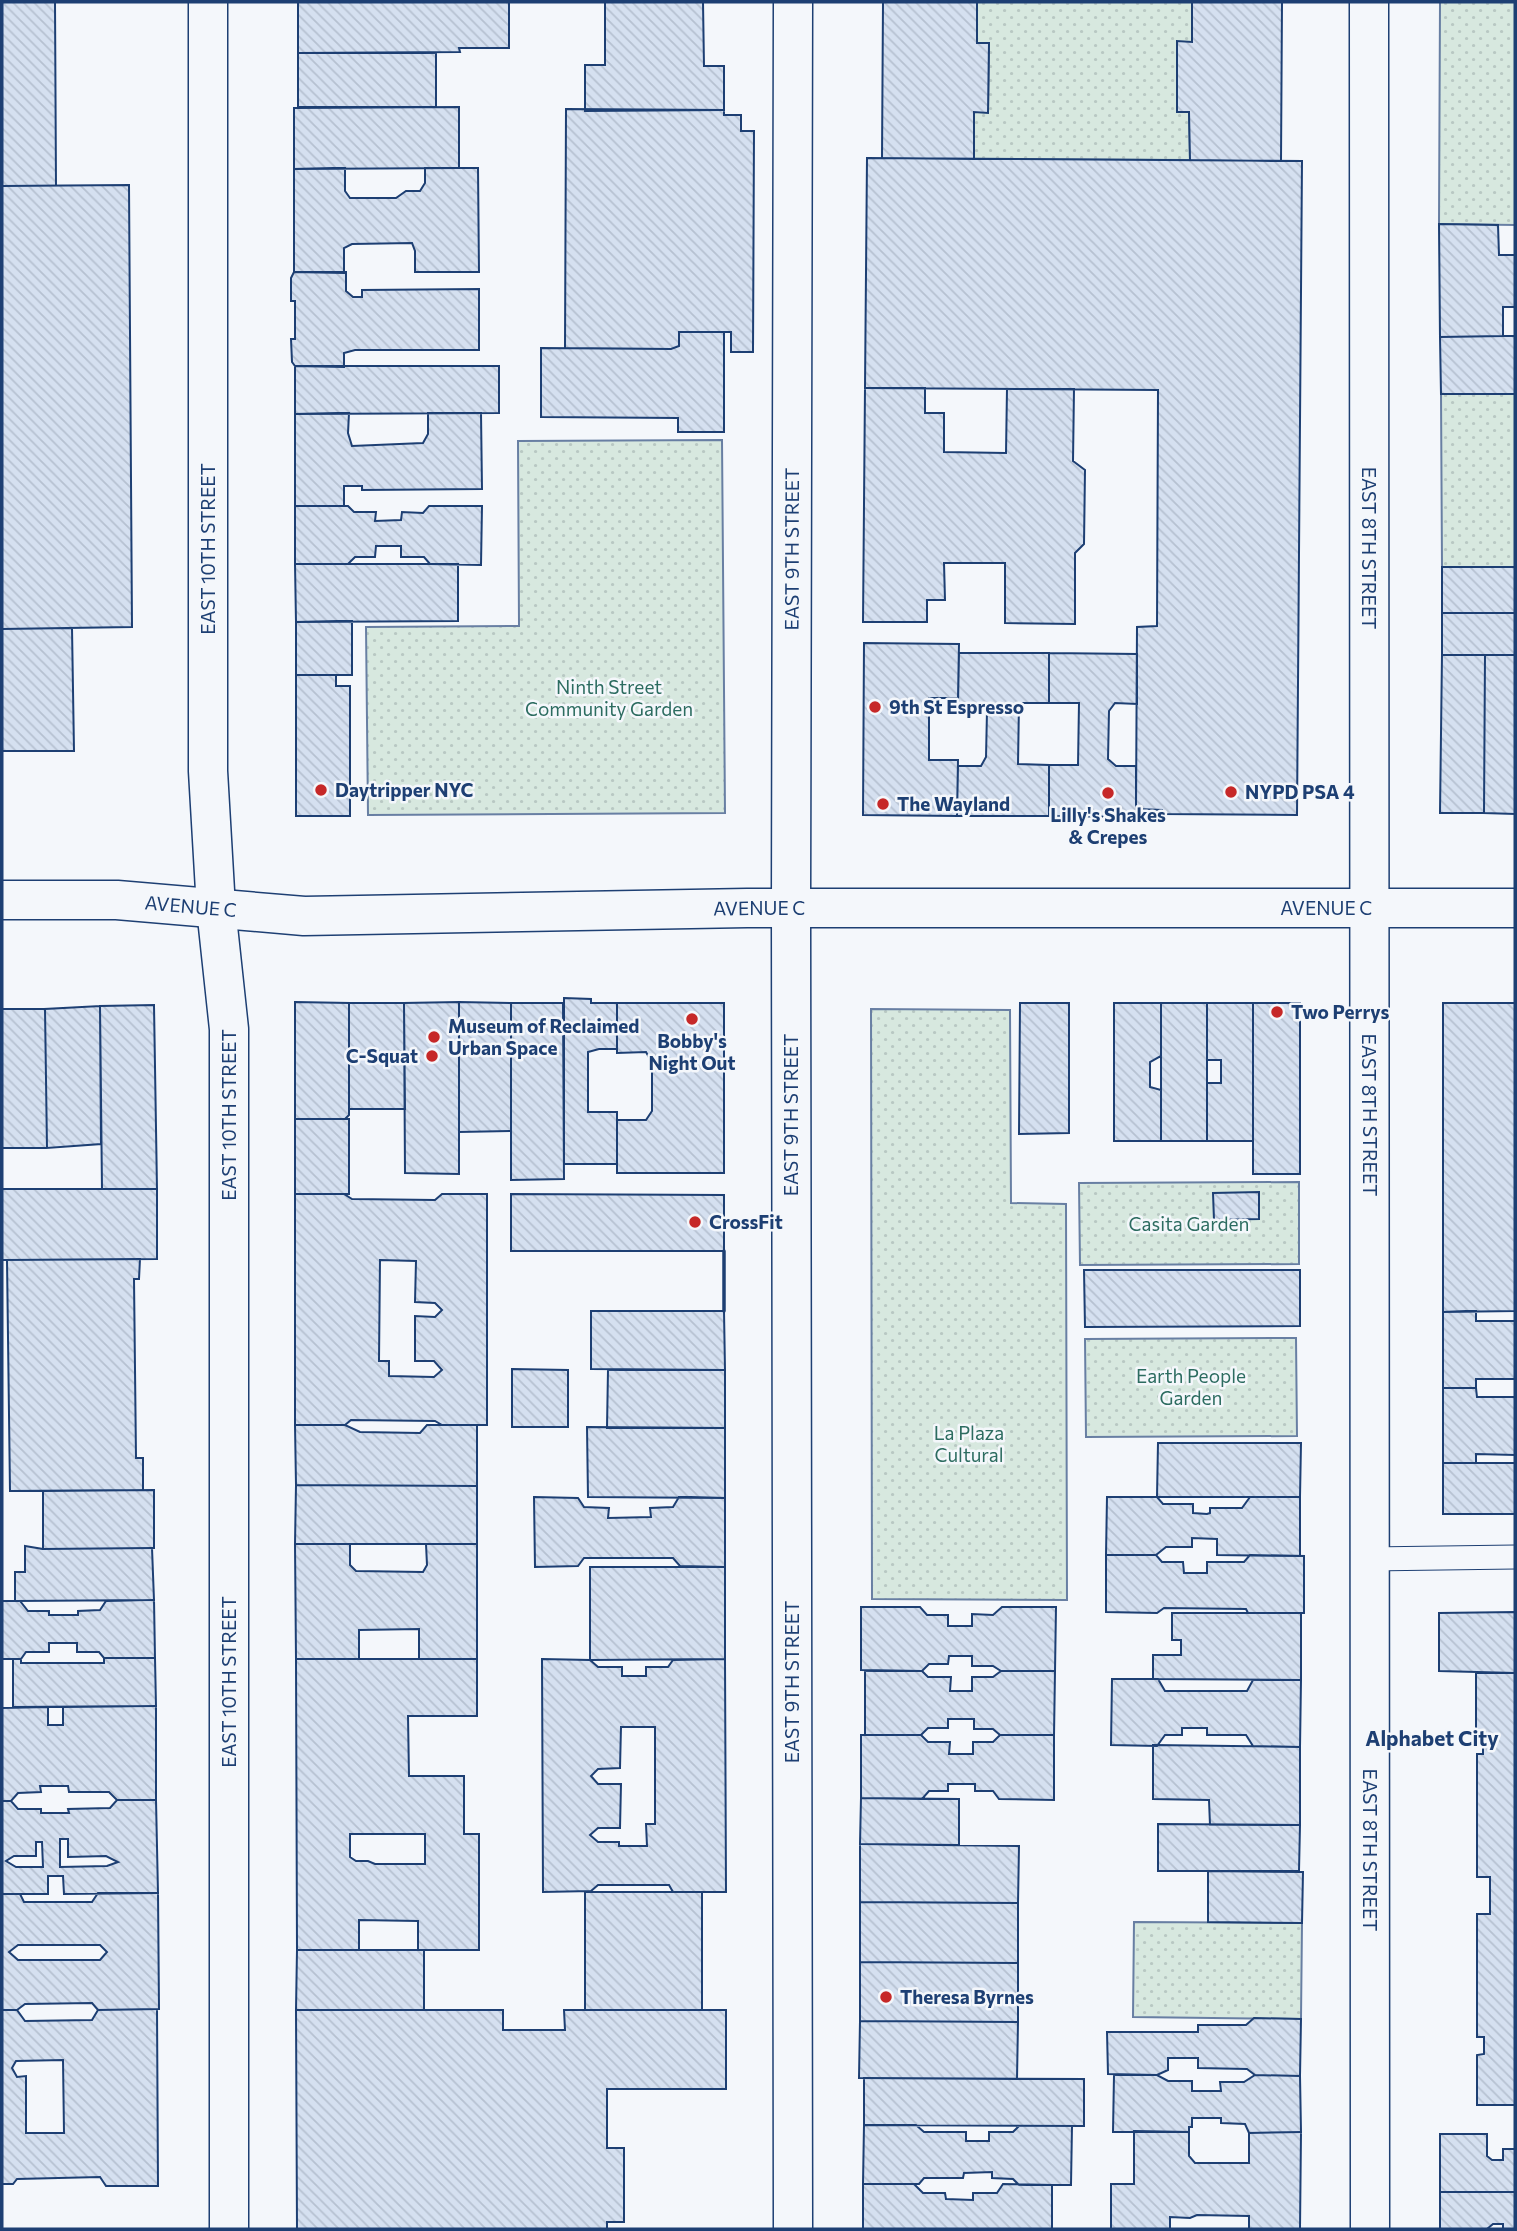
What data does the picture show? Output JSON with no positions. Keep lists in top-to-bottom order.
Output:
{
  "streets": {
    "street": [
      "EAST 10TH STREET",
      "EAST 9TH STREET",
      "EAST 8TH STREET",
      "AVENUE C"
    ]
  },
  "crossings": [
    ["EAST 10TH STREET", "AVENUE C"],
    ["EAST 9TH STREET", "AVENUE C"],
    ["EAST 8TH STREET", "AVENUE C"]
  ],
  "districts": ["Alphabet City"],
  "parks": [
    "Ninth Street Community Garden",
    "Casita Garden",
    "Earth People Garden",
    "La Plaza Cultural"
  ],
  "places": [
    "9th St Espresso",
    "Daytripper NYC",
    "NYPD PSA 4",
    "Lilly's Shakes & Crepes",
    "The Wayland",
    "Two Perrys",
    "Bobby's Night Out",
    "Museum of Reclaimed Urban Space",
    "C-Squat",
    "CrossFit",
    "Theresa Byrnes"
  ]
}
